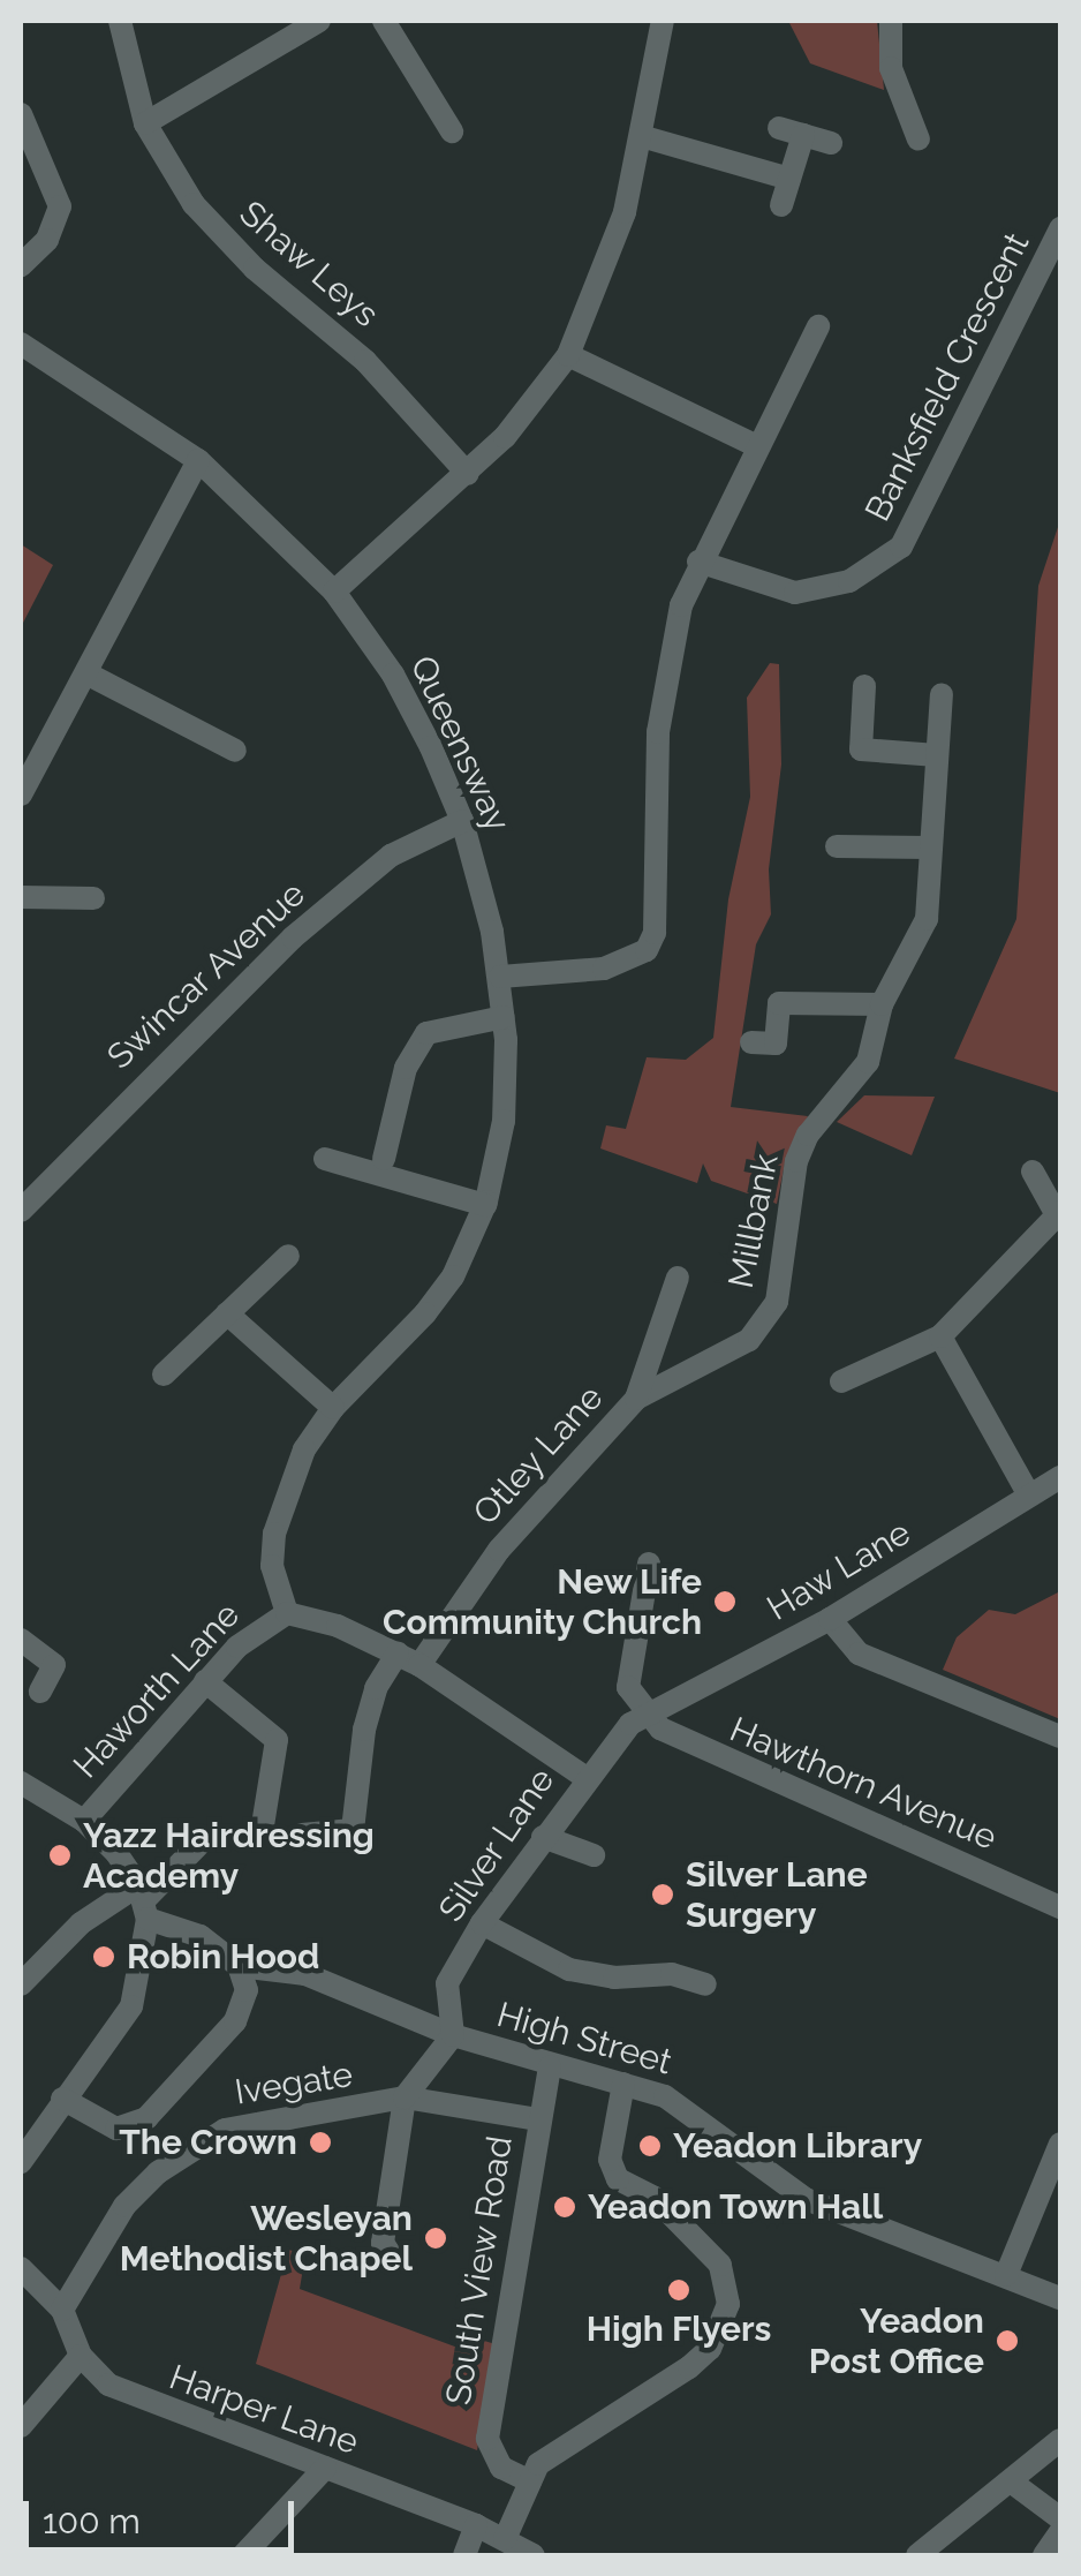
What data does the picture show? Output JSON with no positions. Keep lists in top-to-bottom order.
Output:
{
  "streets": {
    "street": [
      "Shaw Leys",
      "Banksfield Crescent",
      "Queensway",
      "Swincar Avenue",
      "Millbank",
      "Otley Lane",
      "Haw Lane",
      "Haworth Lane",
      "Hawthorn Avenue",
      "Silver Lane",
      "High Street",
      "Ivegate",
      "South View Road",
      "Harper Lane"
    ]
  },
  "crossings": [
    ["Queensway", "Swincar Avenue"],
    ["Queensway", "Haworth Lane"],
    ["Millbank", "Otley Lane"],
    ["Otley Lane", "Haworth Lane"],
    ["Haw Lane", "Hawthorn Avenue"],
    ["Haw Lane", "Silver Lane"],
    ["Haworth Lane", "Silver Lane"],
    ["Hawthorn Avenue", "Silver Lane"],
    ["Silver Lane", "High Street"],
    ["Silver Lane", "Ivegate"],
    ["High Street", "Ivegate"],
    ["High Street", "South View Road"],
    ["Ivegate", "Harper Lane"]
  ],
  "places": [
    "New Life Community Church",
    "Yazz Hairdressing Academy",
    "Silver Lane Surgery",
    "Robin Hood",
    "The Crown",
    "Yeadon Library",
    "Yeadon Town Hall",
    "Wesleyan Methodist Chapel",
    "High Flyers",
    "Yeadon Post Office"
  ],
  "scale_bar": "100 m"
}
